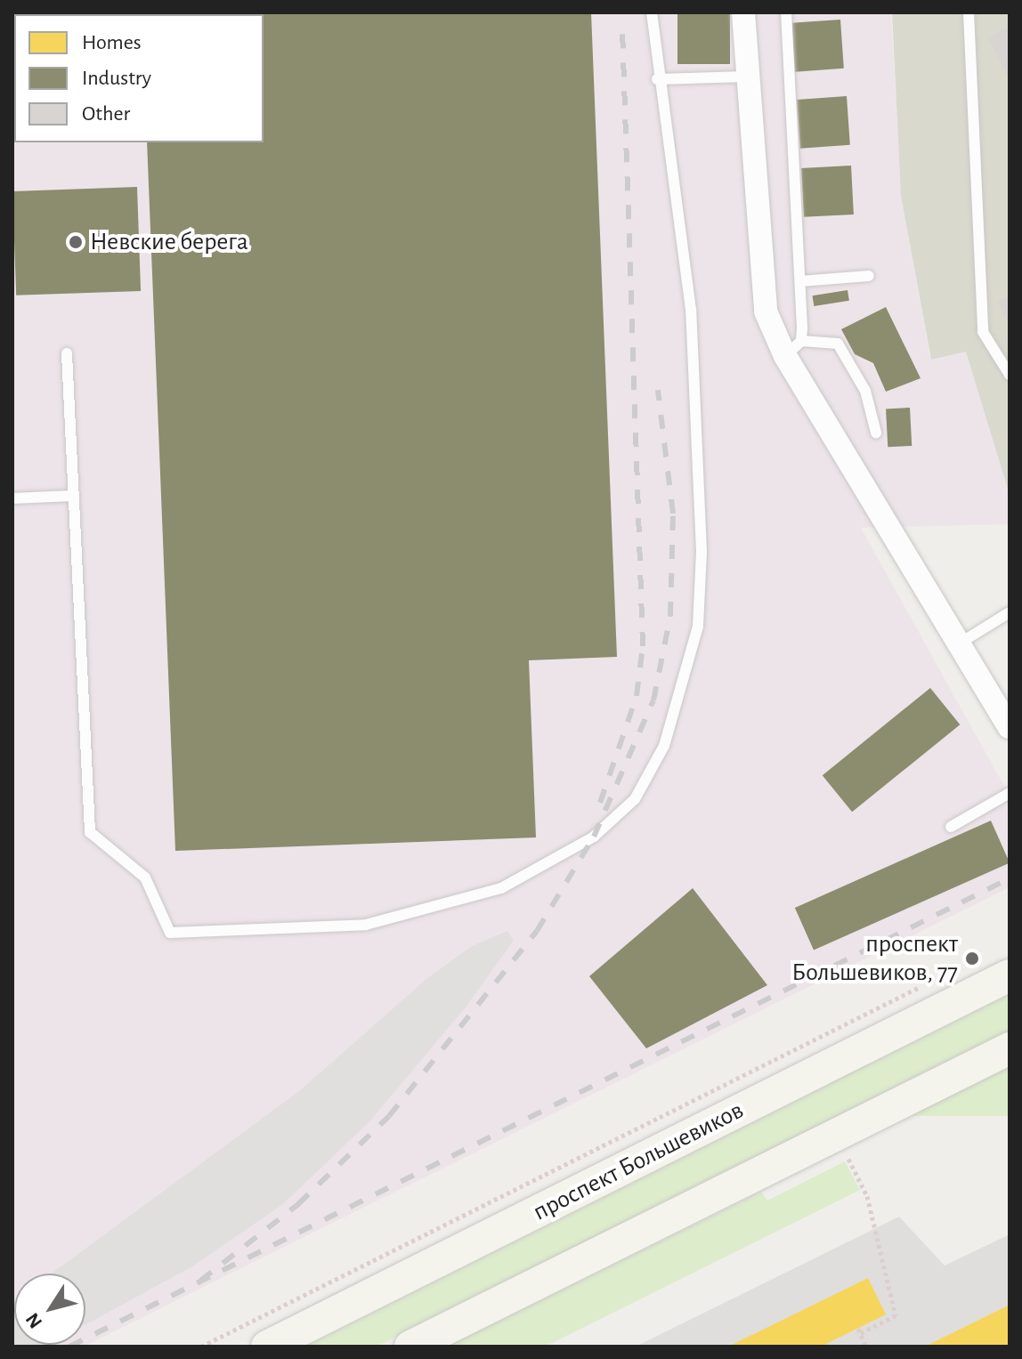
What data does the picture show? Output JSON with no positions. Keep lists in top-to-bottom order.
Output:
{
  "streets": {
    "main road": ["проспект Большевиков"]
  },
  "places": ["Невские берега", "проспект Большевиков, 77"],
  "legend": ["Homes", "Industry", "Other"],
  "north": "bottom left"
}
